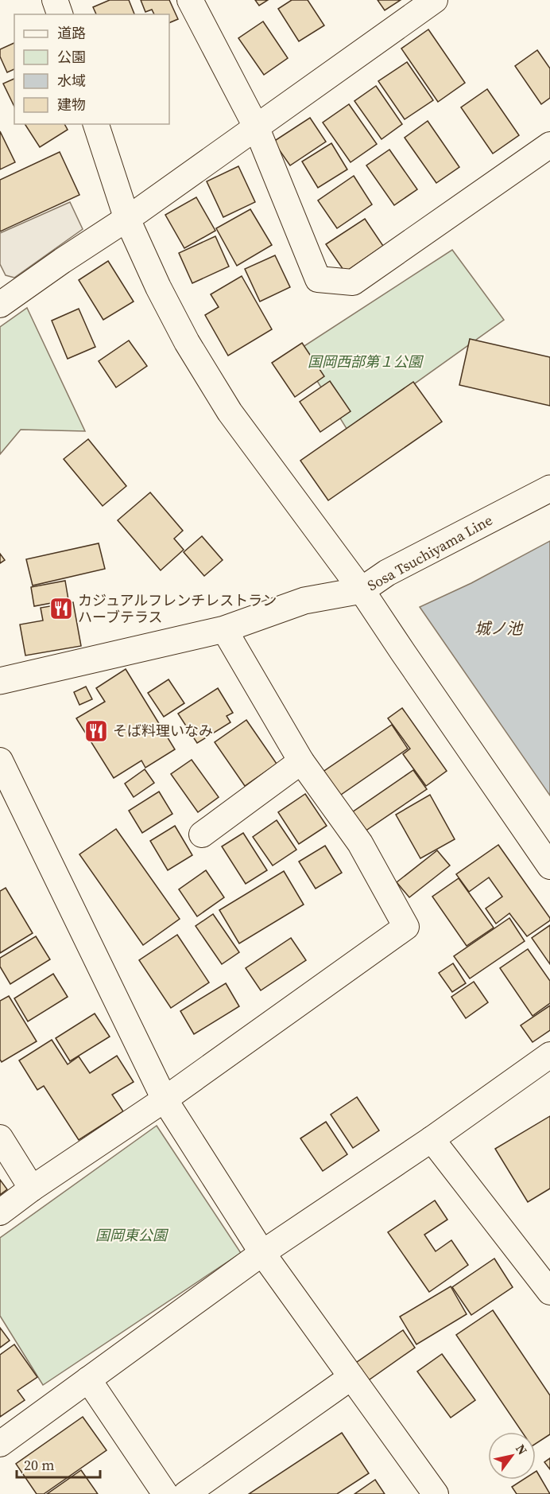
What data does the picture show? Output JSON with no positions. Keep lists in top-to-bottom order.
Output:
{
  "streets": {
    "main road": ["Sosa Tsuchiyama Line"]
  },
  "water": ["城ノ池"],
  "parks": ["国岡西部第１公園", "国岡東公園"],
  "places": {
    "restaurant": ["カジュアルフレンチレストラン ハーブテラス", "そば料理いなみ"]
  },
  "legend": [
    "道路",
    "公園",
    "水域",
    "建物"
  ],
  "scale_bar": "20 m",
  "north": "top right"
}
